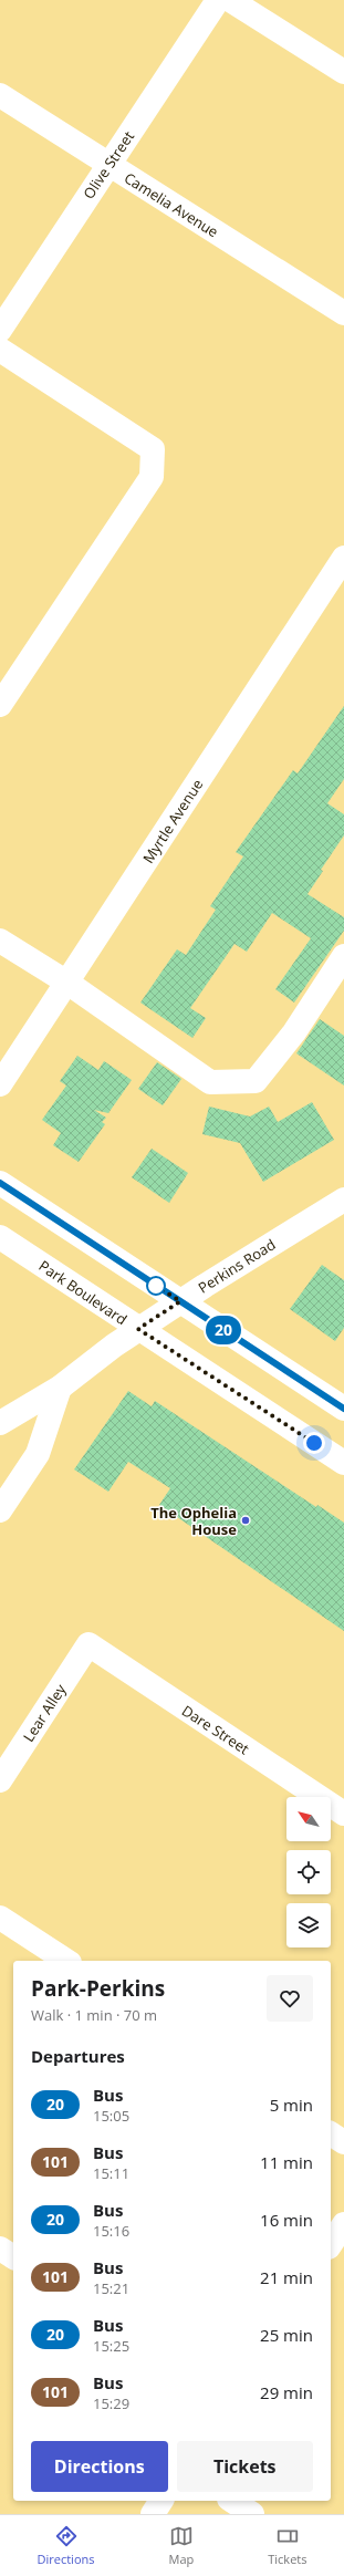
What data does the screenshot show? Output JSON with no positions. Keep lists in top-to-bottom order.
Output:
{
  "streets": {
    "street": [
      "Olive Street",
      "Camelia Avenue",
      "Myrtle Avenue",
      "Perkins Road",
      "Park Boulevard",
      "Lear Alley",
      "Dare Street"
    ]
  },
  "crossings": [
    ["Olive Street", "Camelia Avenue"],
    ["Perkins Road", "Park Boulevard"],
    ["Lear Alley", "Dare Street"]
  ],
  "places": ["The Ophelia House"],
  "lines": ["bus line 20"],
  "north": "top left",
  "page": {
    "on_map": "20",
    "heading": [
      ["Park-Perkins", "Walk · 1 min · 70 m"],
      "Departures"
    ],
    "list": [
      {
        "mark": "20",
        "name": "Bus",
        "note": "15:05",
        "value": "5 min"
      },
      {
        "mark": "101",
        "name": "Bus",
        "note": "15:11",
        "value": "11 min"
      },
      {
        "mark": "20",
        "name": "Bus",
        "note": "15:16",
        "value": "16 min"
      },
      {
        "mark": "101",
        "name": "Bus",
        "note": "15:21",
        "value": "21 min"
      },
      {
        "mark": "20",
        "name": "Bus",
        "note": "15:25",
        "value": "25 min"
      },
      {
        "mark": "101",
        "name": "Bus",
        "note": "15:29",
        "value": "29 min"
      }
    ],
    "buttons": ["Directions", "Tickets"],
    "tabs": ["Directions", "Map", "Tickets"]
  }
}
